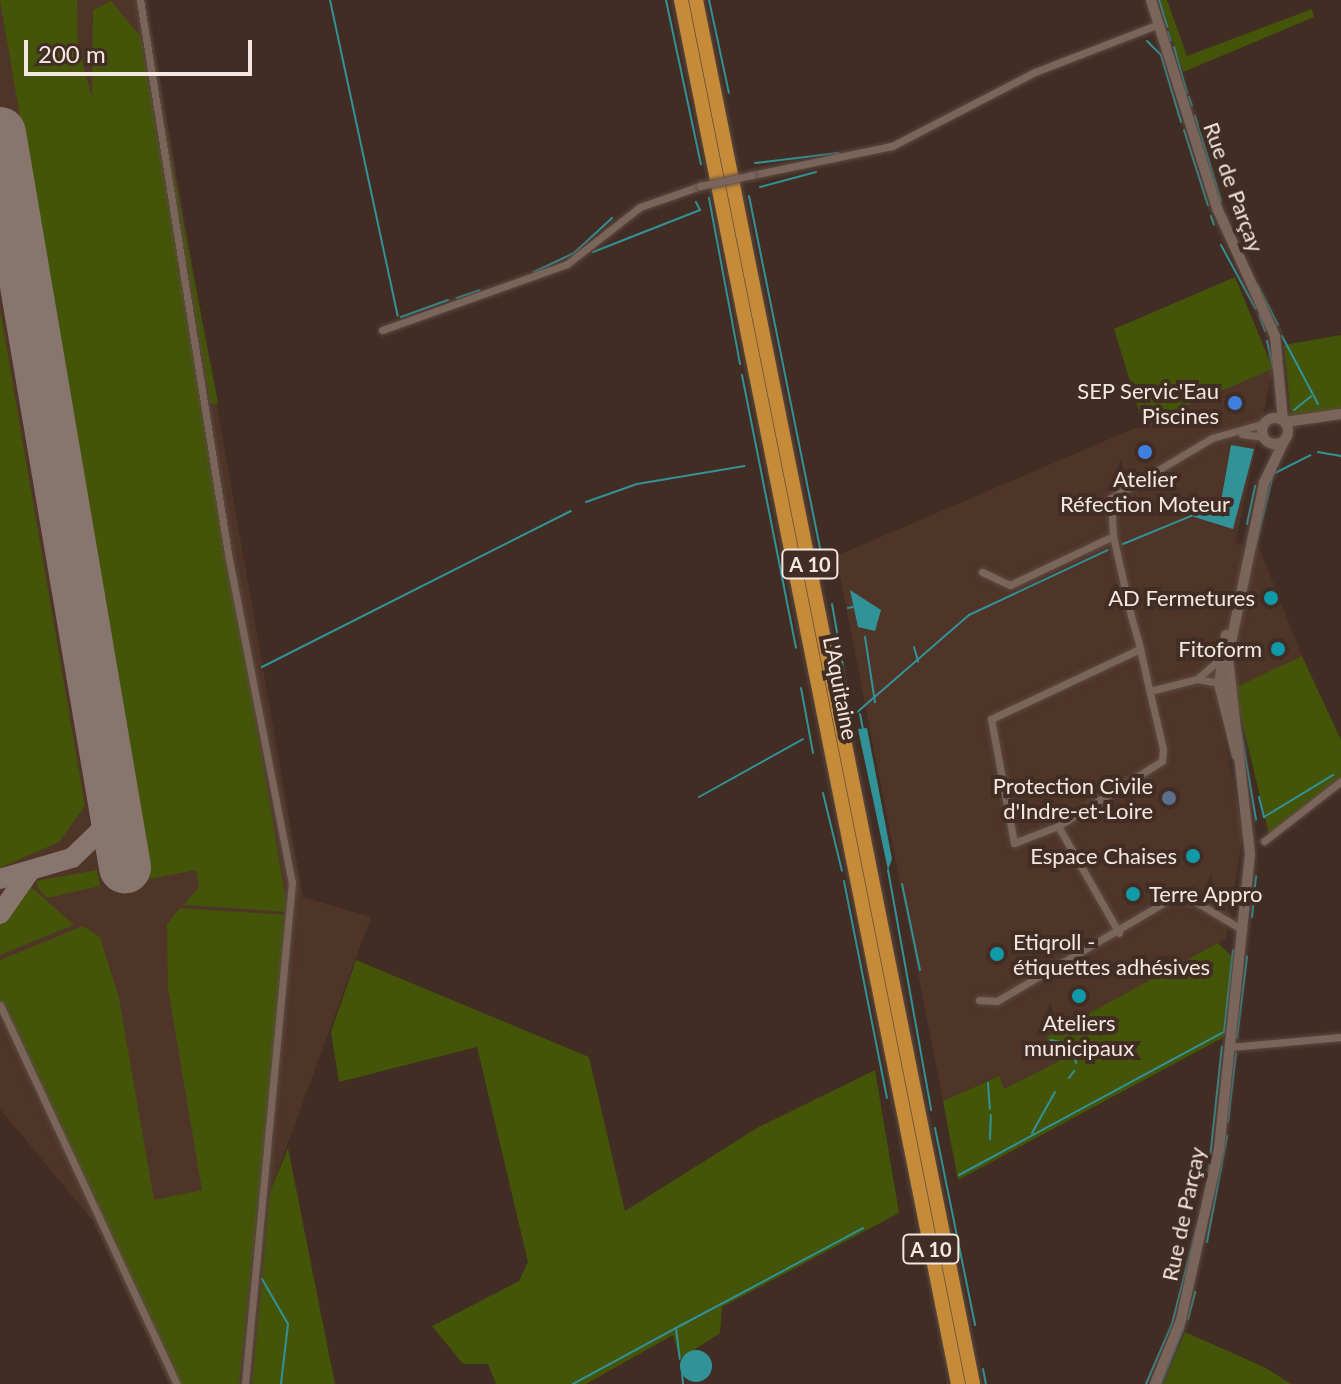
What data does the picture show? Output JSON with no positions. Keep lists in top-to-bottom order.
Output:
{
  "streets": {
    "highway": ["A 10", "L'Aquitaine"],
    "street": ["Rue de Parçay"]
  },
  "places": [
    "SEP Servic'Eau Piscines",
    "Atelier Réfection Moteur",
    "AD Fermetures",
    "Fitoform",
    "Protection Civile d'Indre-et-Loire",
    "Espace Chaises",
    "Terre Appro",
    "Etiqroll - étiquettes adhésives",
    "Ateliers municipaux"
  ],
  "scale_bar": "200 m"
}
